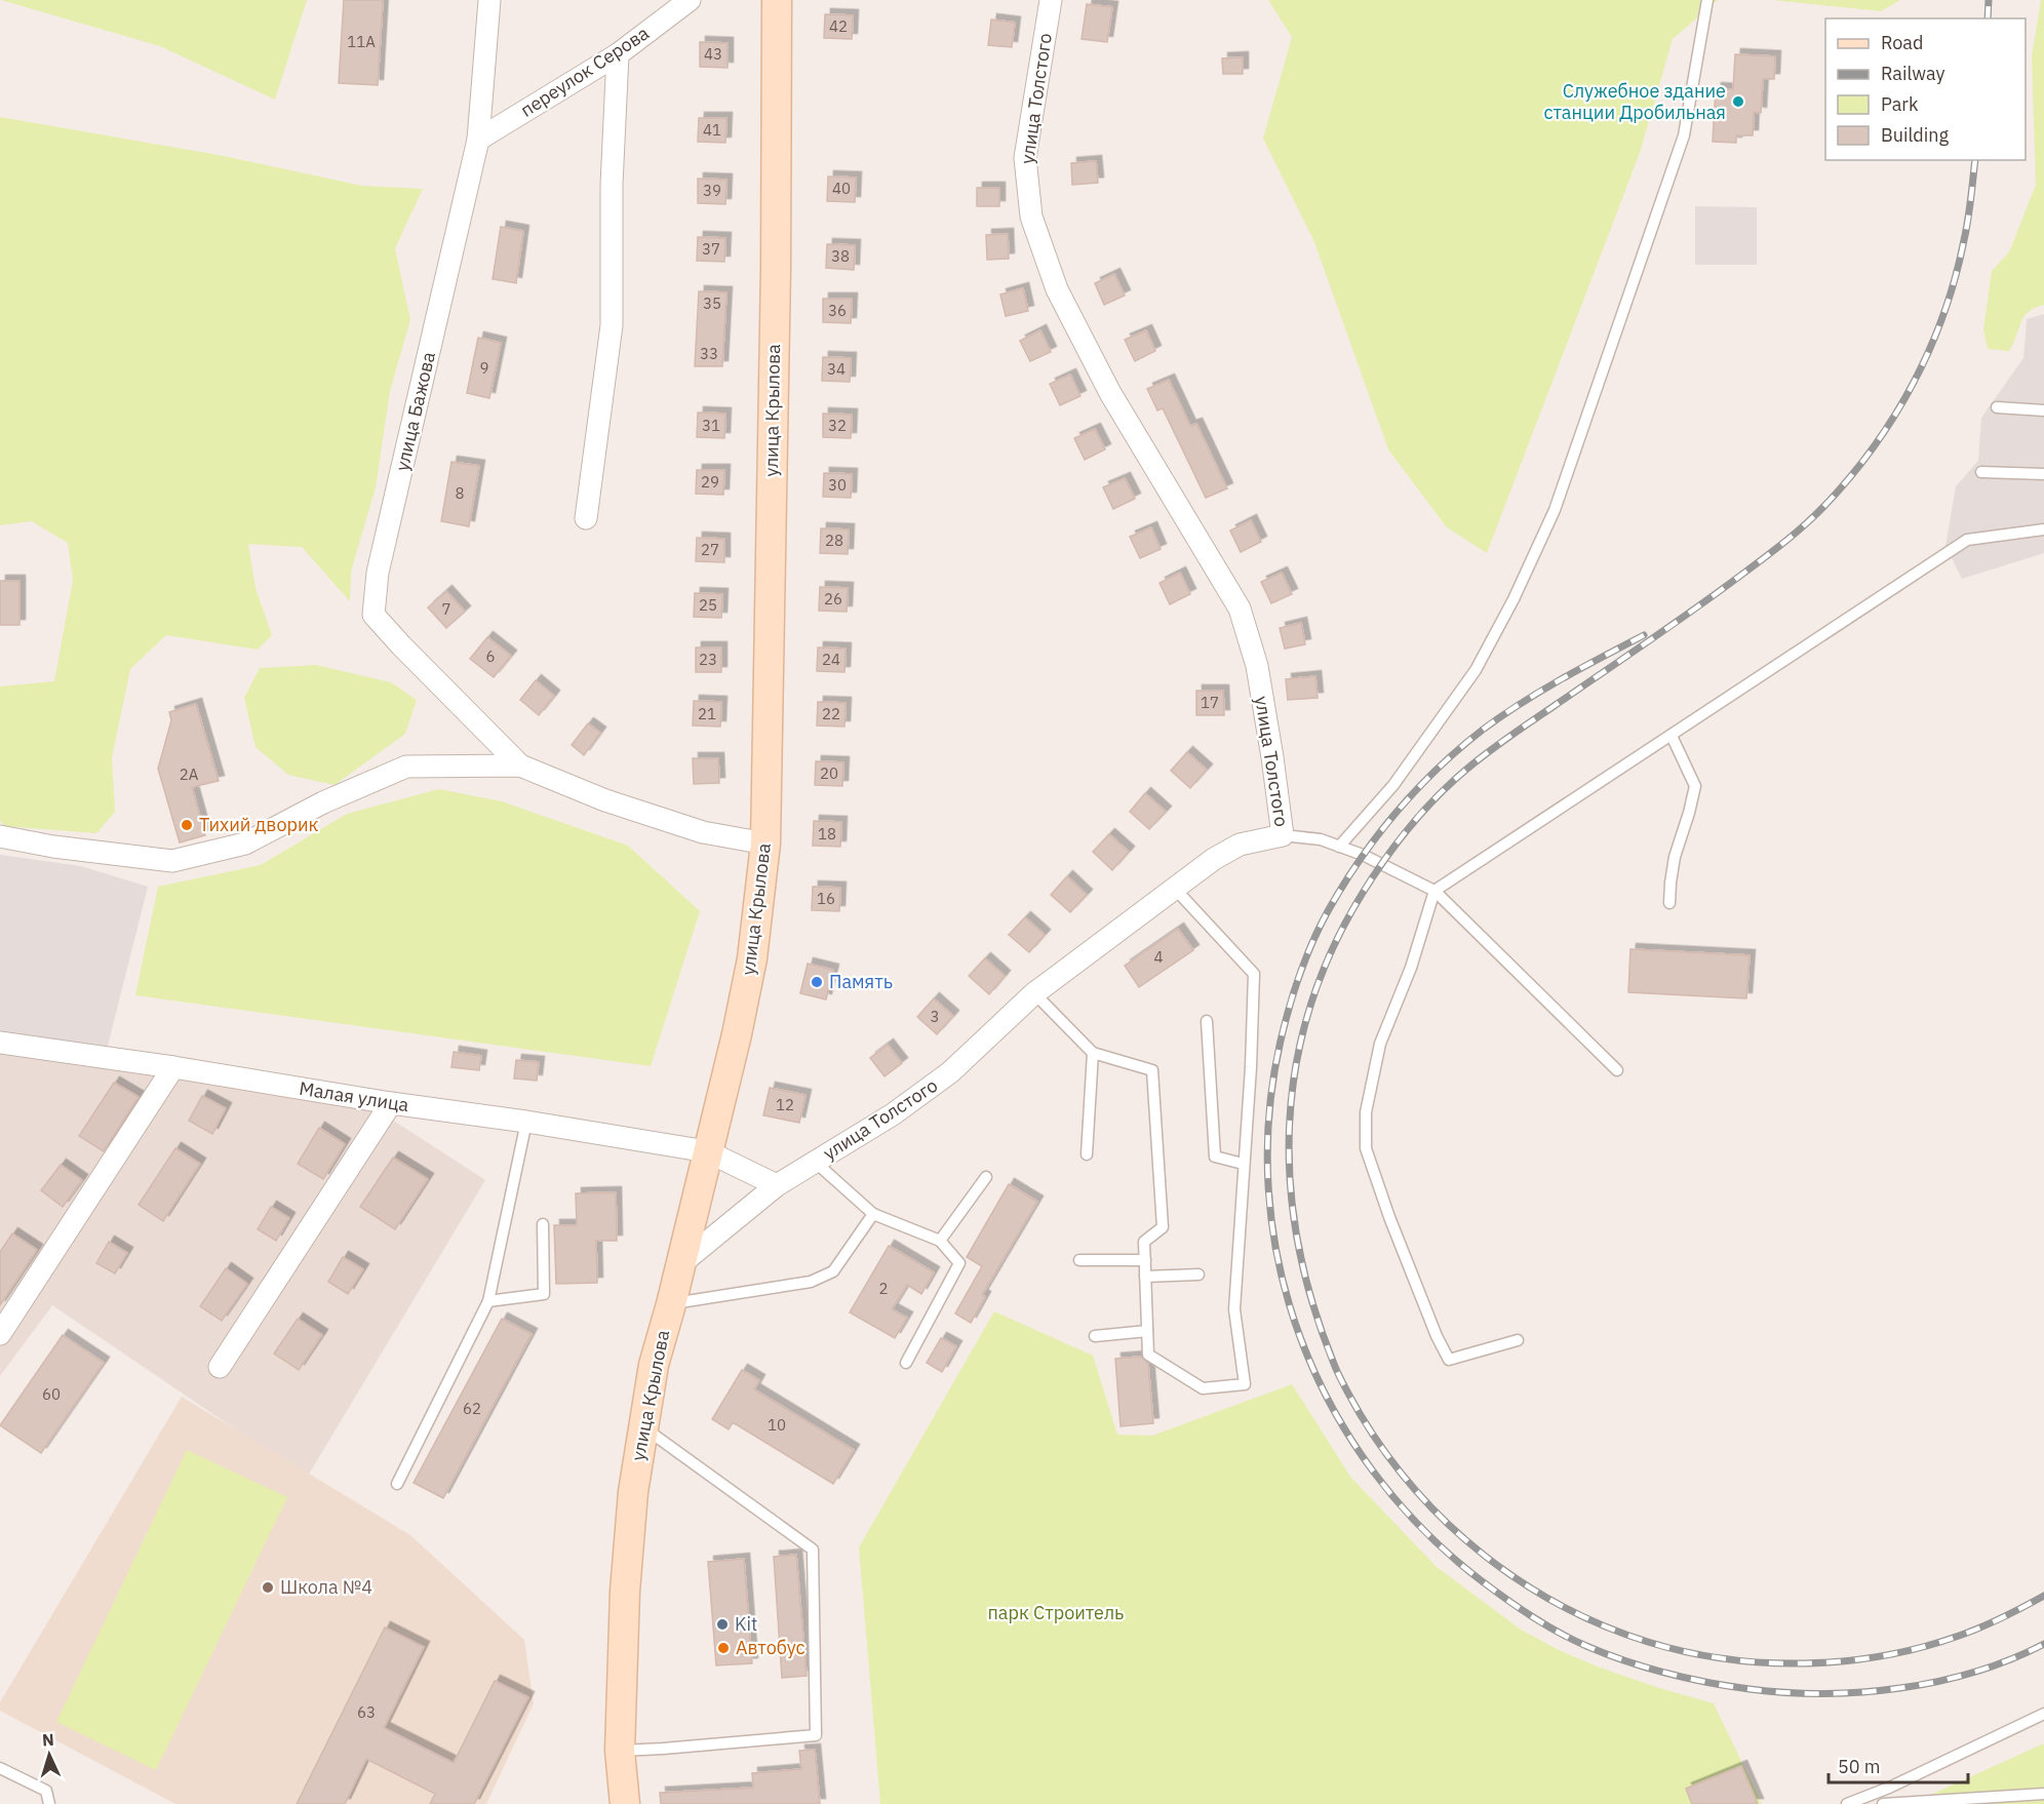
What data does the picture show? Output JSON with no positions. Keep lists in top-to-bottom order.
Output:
{
  "streets": {
    "main road": ["улица Крылова"],
    "street": [
      "переулок Серова",
      "улица Толстого",
      "улица Бажова",
      "Малая улица"
    ]
  },
  "crossings": [
    ["переулок Серова", "улица Бажова"],
    ["улица Толстого", "улица Крылова"],
    ["улица Толстого", "Малая улица"],
    ["улица Крылова", "Малая улица"]
  ],
  "parks": ["парк Строитель"],
  "places": [
    "Служебное здание станции Дробильная",
    "Тихий дворик",
    "Память",
    "Школа №4",
    "Kit",
    "Автобус"
  ],
  "house_numbers": [
    "42",
    "11А",
    "43",
    "41",
    "40",
    "39",
    "37",
    "38",
    "35",
    "36",
    "33",
    "9",
    "34",
    "31",
    "32",
    "29",
    "30",
    "8",
    "28",
    "27",
    "26",
    "25",
    "7",
    "6",
    "23",
    "24",
    "17",
    "21",
    "22",
    "20",
    "2А",
    "18",
    "16",
    "4",
    "3",
    "12",
    "2",
    "60",
    "62",
    "10",
    "63"
  ],
  "legend": [
    "Road",
    "Railway",
    "Park",
    "Building"
  ],
  "scale_bar": "50 m",
  "north": "top"
}
